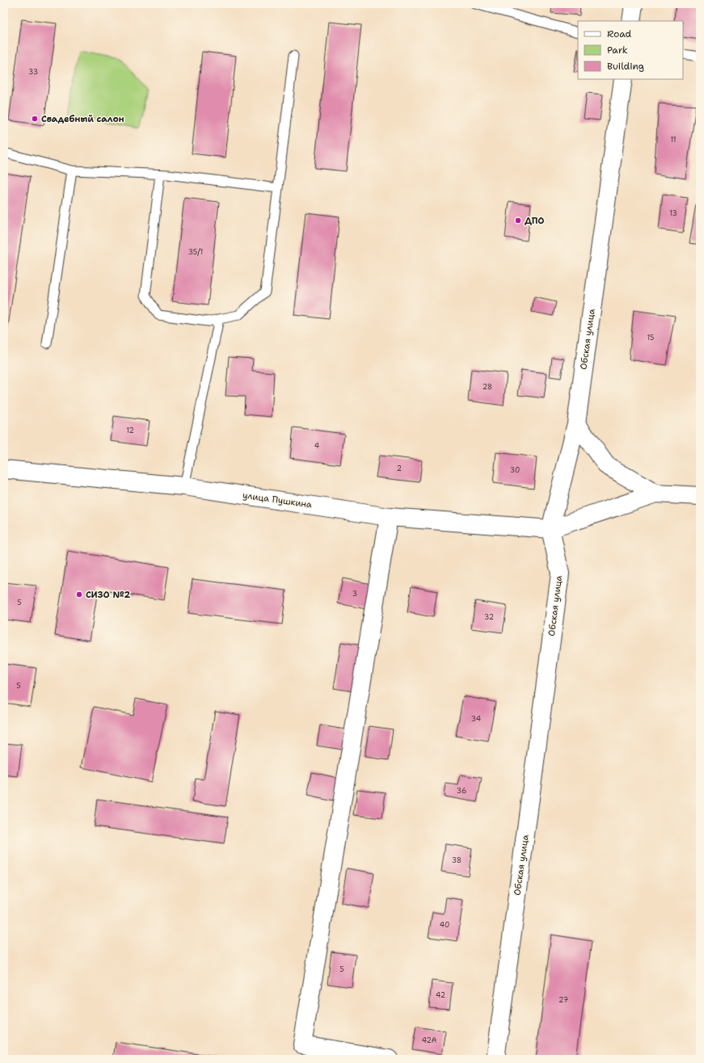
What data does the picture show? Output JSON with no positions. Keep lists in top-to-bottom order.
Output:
{
  "streets": {
    "street": ["Обская улица", "улица Пушкина"]
  },
  "crossings": [
    ["Обская улица", "улица Пушкина"]
  ],
  "places": ["Свадебный салон", "ДПО", "СИЗО №2"],
  "house_numbers": [
    "33",
    "11",
    "13",
    "35/1",
    "15",
    "28",
    "12",
    "4",
    "2",
    "30",
    "3",
    "5",
    "32",
    "5",
    "34",
    "36",
    "38",
    "40",
    "5",
    "42",
    "27",
    "42А"
  ],
  "legend": ["Road", "Park", "Building"]
}
